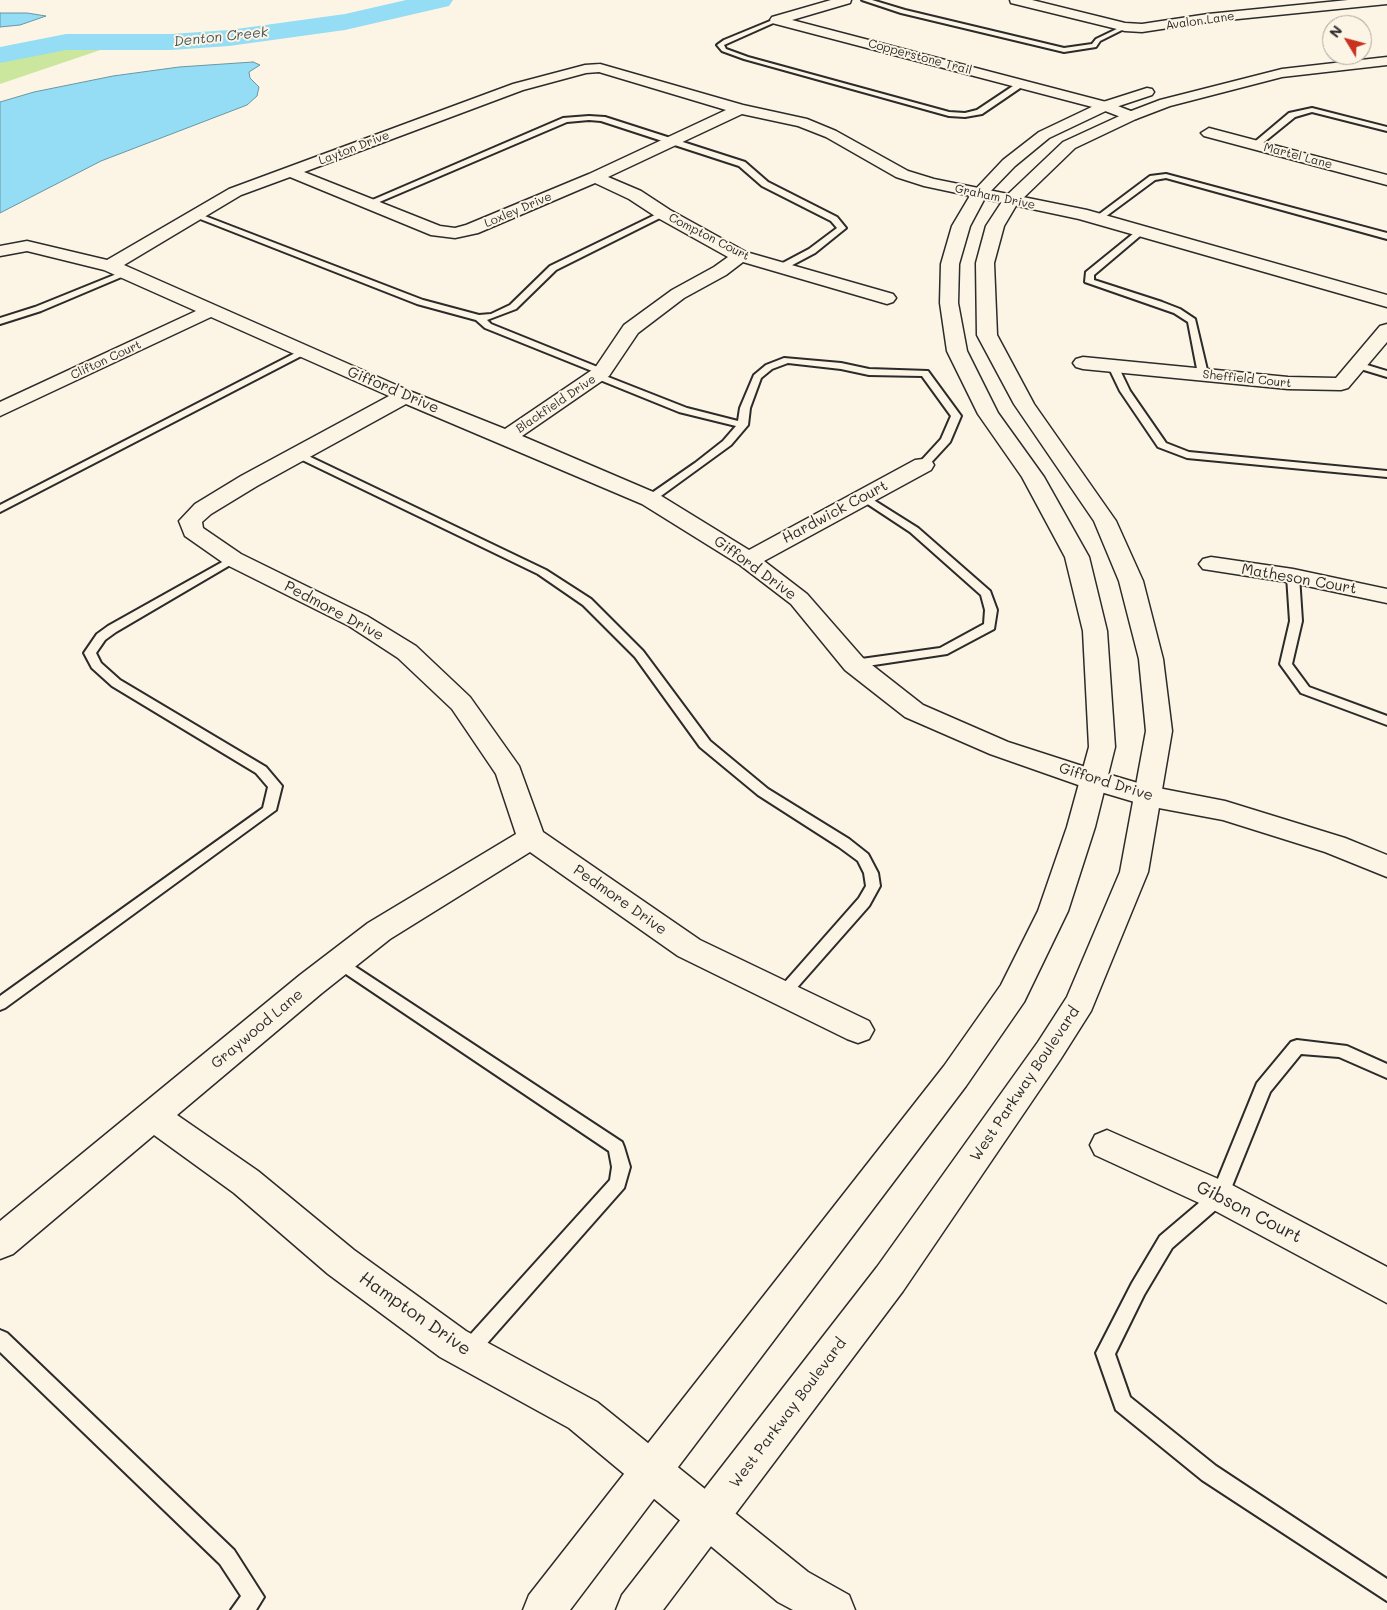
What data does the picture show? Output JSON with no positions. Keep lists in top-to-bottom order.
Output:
{
  "streets": {
    "street": [
      "Avalon Lane",
      "Copperstone Trail",
      "Layton Drive",
      "Martel Lane",
      "Graham Drive",
      "Loxley Drive",
      "Compton Court",
      "Clifton Court",
      "Sheffield Court",
      "Gifford Drive",
      "Blackfield Drive",
      "Hardwick Court",
      "Matheson Court",
      "Pedmore Drive",
      "Graywood Lane",
      "West Parkway Boulevard",
      "Gibson Court",
      "Hampton Drive"
    ]
  },
  "crossings": [
    ["Copperstone Trail", "West Parkway Boulevard"],
    ["Layton Drive", "Graham Drive"],
    ["Layton Drive", "Loxley Drive"],
    ["Layton Drive", "Gifford Drive"],
    ["Graham Drive", "Loxley Drive"],
    ["Graham Drive", "West Parkway Boulevard"],
    ["Loxley Drive", "Compton Court"],
    ["Compton Court", "Blackfield Drive"],
    ["Clifton Court", "Gifford Drive"],
    ["Gifford Drive", "Blackfield Drive"],
    ["Gifford Drive", "Hardwick Court"],
    ["Gifford Drive", "Pedmore Drive"],
    ["Gifford Drive", "West Parkway Boulevard"],
    ["Pedmore Drive", "Graywood Lane"],
    ["Graywood Lane", "Hampton Drive"],
    ["West Parkway Boulevard", "Hampton Drive"]
  ],
  "water": ["Denton Creek"],
  "north": "top left"
}
